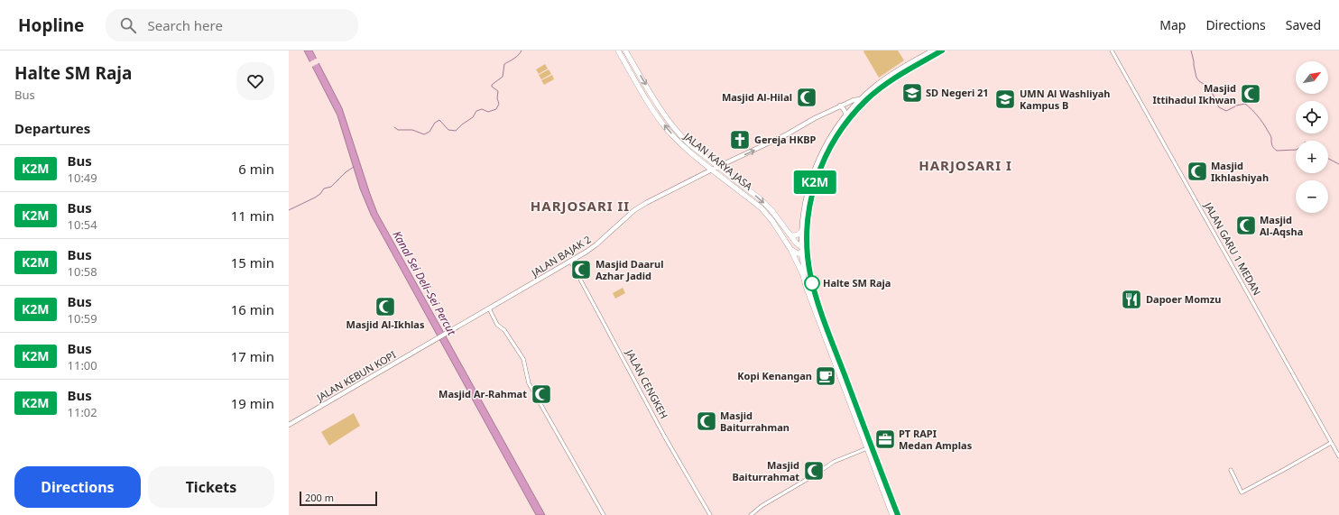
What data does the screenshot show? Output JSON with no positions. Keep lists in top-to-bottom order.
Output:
{
  "streets": {
    "highway": ["JALAN KARYA JASA"],
    "main road": ["JALAN BAJAK 2", "JALAN KEBUN KOPI"],
    "street": ["JALAN GARU 1 MEDAN", "JALAN CENGKEH"]
  },
  "crossings": [
    ["JALAN KARYA JASA", "JALAN BAJAK 2"],
    ["JALAN BAJAK 2", "JALAN KEBUN KOPI"],
    ["JALAN BAJAK 2", "JALAN CENGKEH"]
  ],
  "districts": ["HARJOSARI I", "HARJOSARI II"],
  "water": ["Kanal Sei Deli–Sei Percut"],
  "places": {
    "school or university": ["SD Negeri 21", "UMN Al Washliyah Kampus B"],
    "mosque": [
      "Masjid Ittihadul Ikhwan",
      "Masjid Al-Hilal",
      "Masjid Ikhlashiyah",
      "Masjid Al-Aqsha",
      "Masjid Daarul Azhar Jadid",
      "Masjid Al-Ikhlas",
      "Masjid Ar-Rahmat",
      "Masjid Baiturrahman",
      "Masjid Baiturrahmat"
    ],
    "church": ["Gereja HKBP"],
    "other": ["Halte SM Raja"],
    "restaurant": ["Dapoer Momzu"],
    "cafe": ["Kopi Kenangan"],
    "office": ["PT RAPI Medan Amplas"]
  },
  "lines": ["bus line K2M"],
  "scale_bar": "200 m",
  "north": "top right",
  "page": {
    "header": "Hopline",
    "search": "Search here",
    "nav": ["Map", "Directions", "Saved"],
    "heading": [
      ["Halte SM Raja", "Bus"],
      "Departures"
    ],
    "on_map": "K2M",
    "map_buttons": ["+", "−"],
    "list": [
      {
        "mark": "K2M",
        "name": "Bus",
        "note": "10:49",
        "value": "6 min"
      },
      {
        "mark": "K2M",
        "name": "Bus",
        "note": "10:54",
        "value": "11 min"
      },
      {
        "mark": "K2M",
        "name": "Bus",
        "note": "10:58",
        "value": "15 min"
      },
      {
        "mark": "K2M",
        "name": "Bus",
        "note": "10:59",
        "value": "16 min"
      },
      {
        "mark": "K2M",
        "name": "Bus",
        "note": "11:00",
        "value": "17 min"
      },
      {
        "mark": "K2M",
        "name": "Bus",
        "note": "11:02",
        "value": "19 min"
      }
    ],
    "buttons": ["Directions", "Tickets"],
    "scale": "200 m"
  }
}
